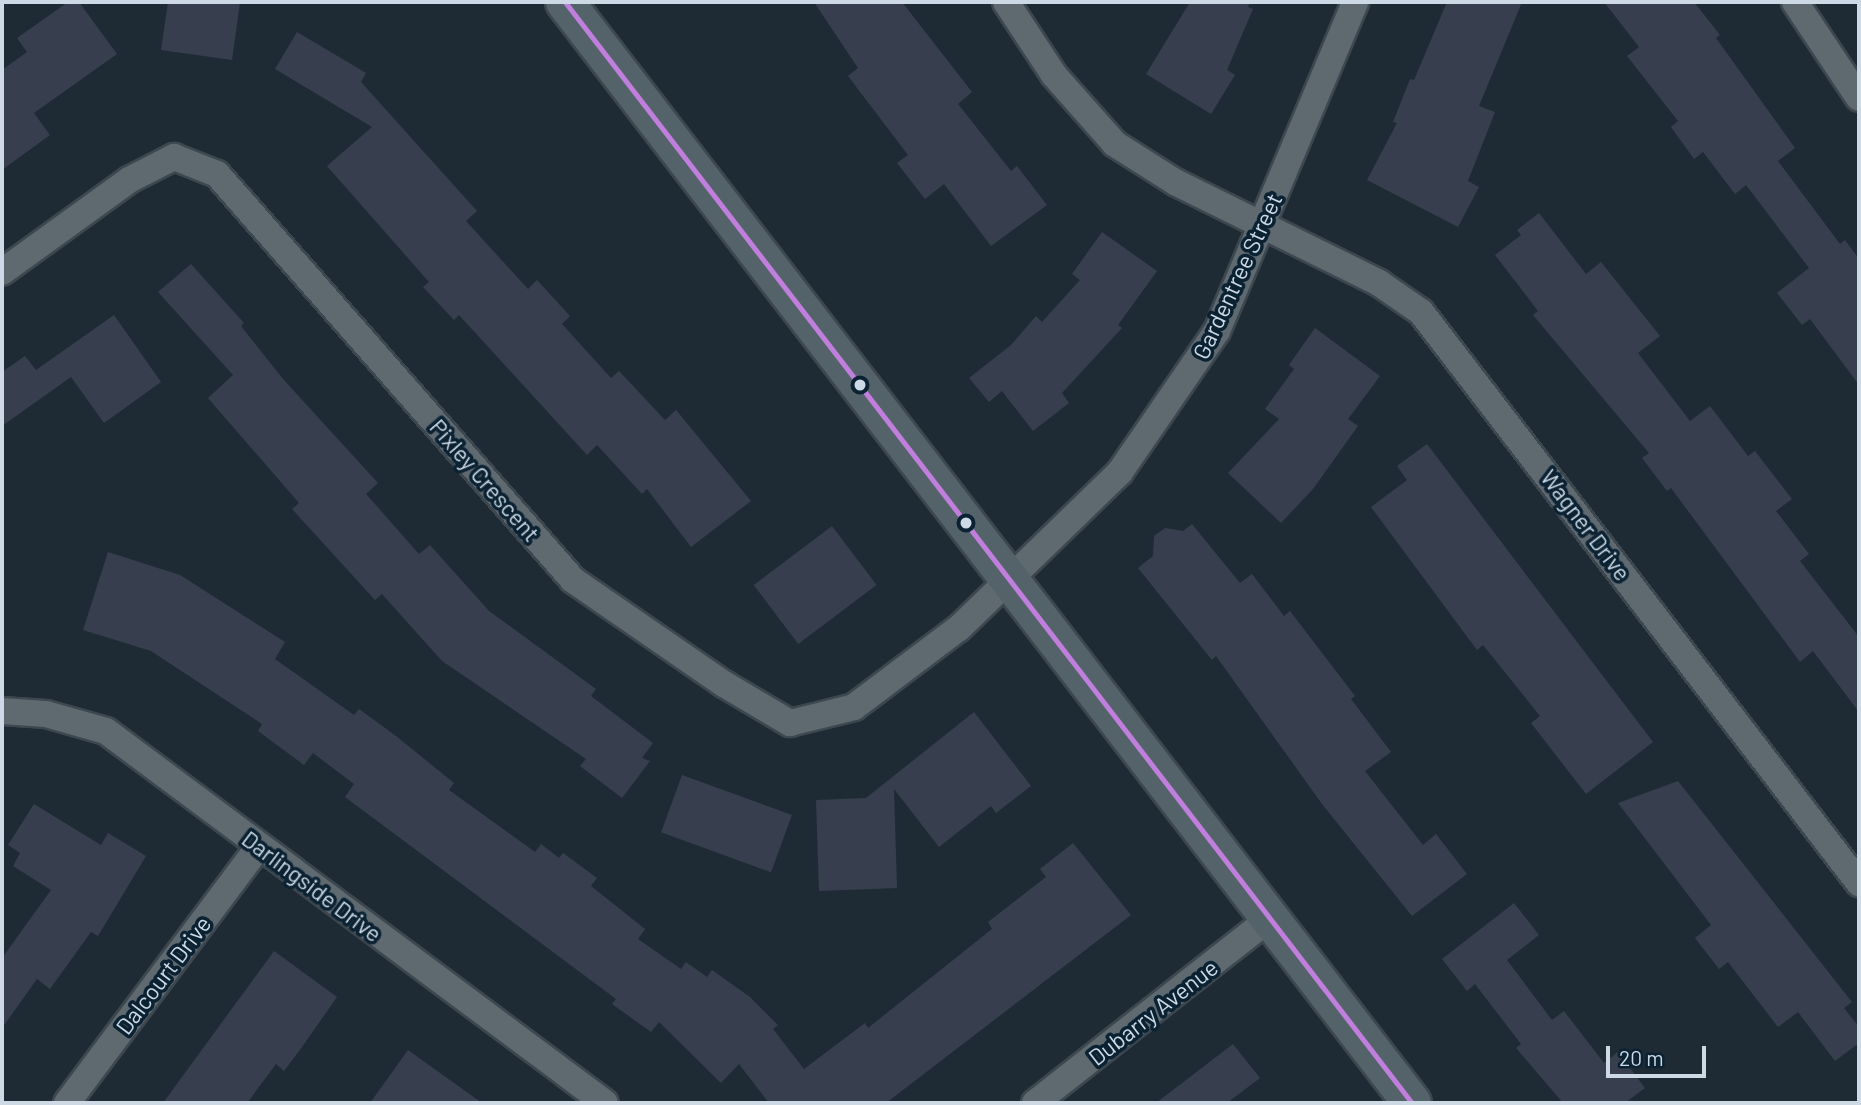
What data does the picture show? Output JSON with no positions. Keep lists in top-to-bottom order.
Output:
{
  "streets": {
    "street": [
      "Gardentree Street",
      "Pixley Crescent",
      "Wagner Drive",
      "Darlingside Drive",
      "Dalcourt Drive",
      "Dubarry Avenue"
    ]
  },
  "crossings": [
    ["Gardentree Street", "Pixley Crescent"],
    ["Gardentree Street", "Wagner Drive"],
    ["Darlingside Drive", "Dalcourt Drive"]
  ],
  "scale_bar": "20 m"
}
